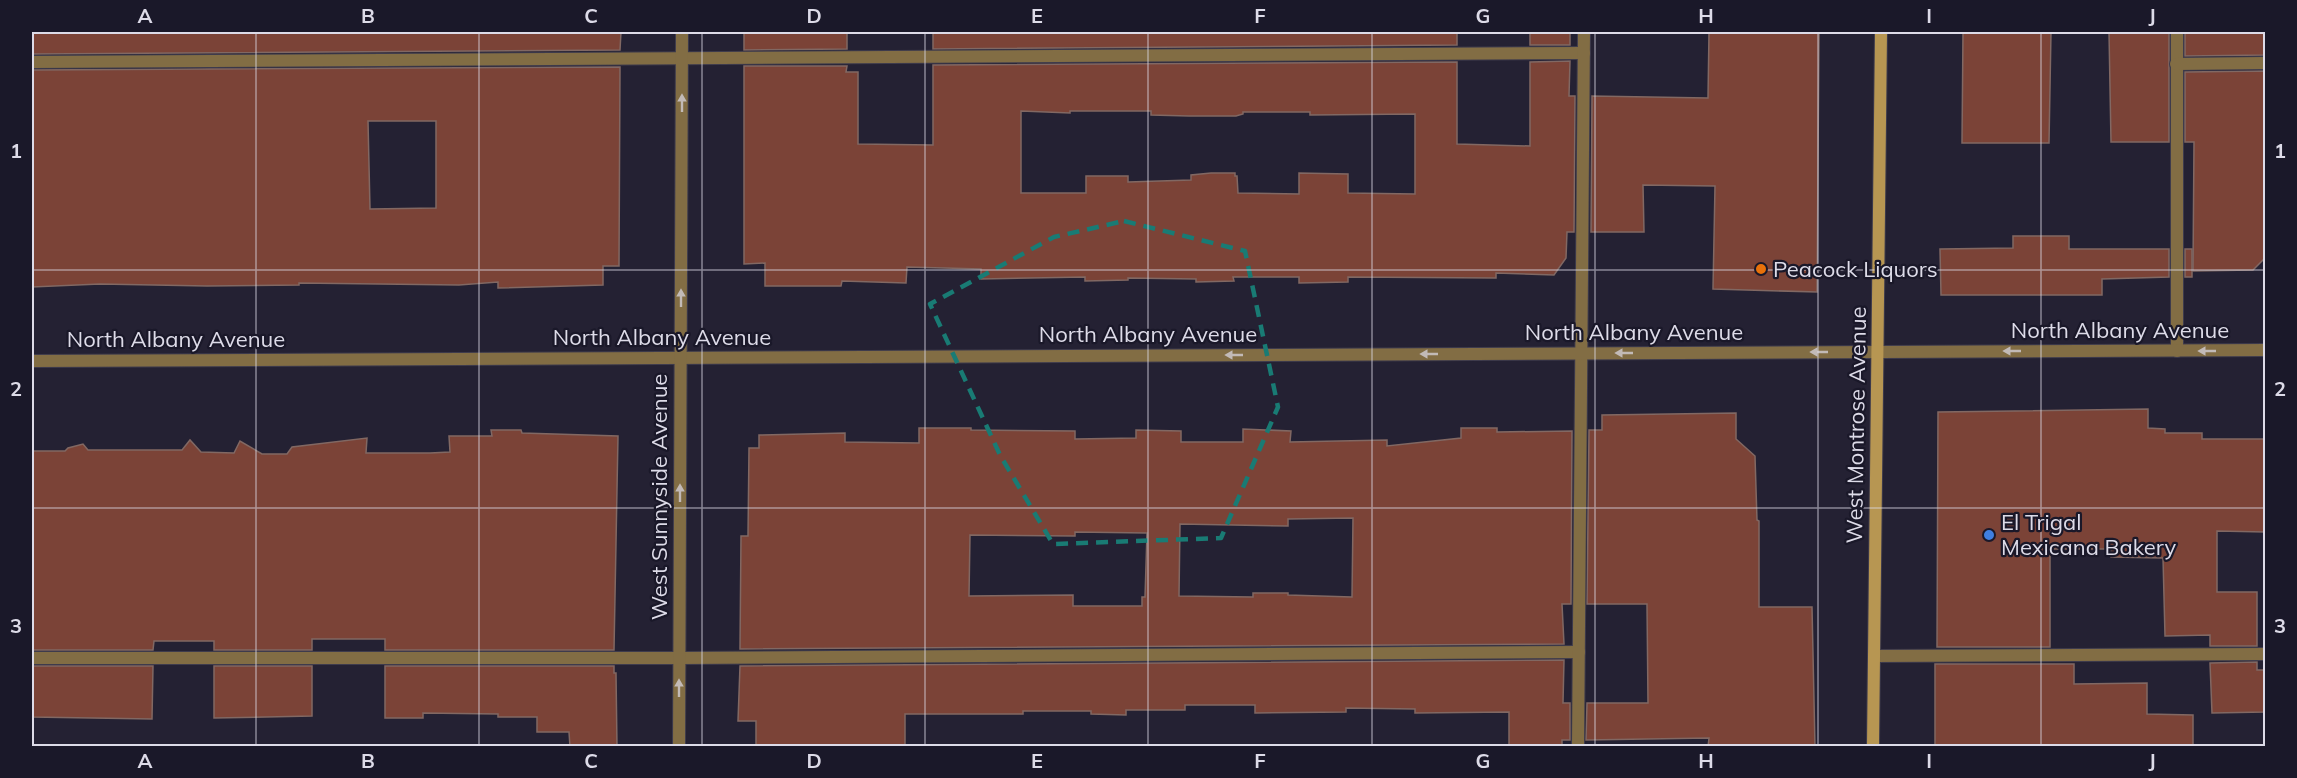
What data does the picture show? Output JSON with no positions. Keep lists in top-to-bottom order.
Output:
{
  "streets": {
    "main road": ["West Montrose Avenue"],
    "street": ["North Albany Avenue", "West Sunnyside Avenue"]
  },
  "crossings": [
    ["North Albany Avenue", "West Montrose Avenue"],
    ["North Albany Avenue", "West Sunnyside Avenue"]
  ],
  "one_way": ["North Albany Avenue", "West Sunnyside Avenue"],
  "places": ["Peacock Liquors", "El Trigal Mexicana Bakery"],
  "grid": {
    "columns": [
      "A",
      "B",
      "C",
      "D",
      "E",
      "F",
      "G",
      "H",
      "I",
      "J"
    ],
    "rows": ["1", "2", "3"]
  }
}
